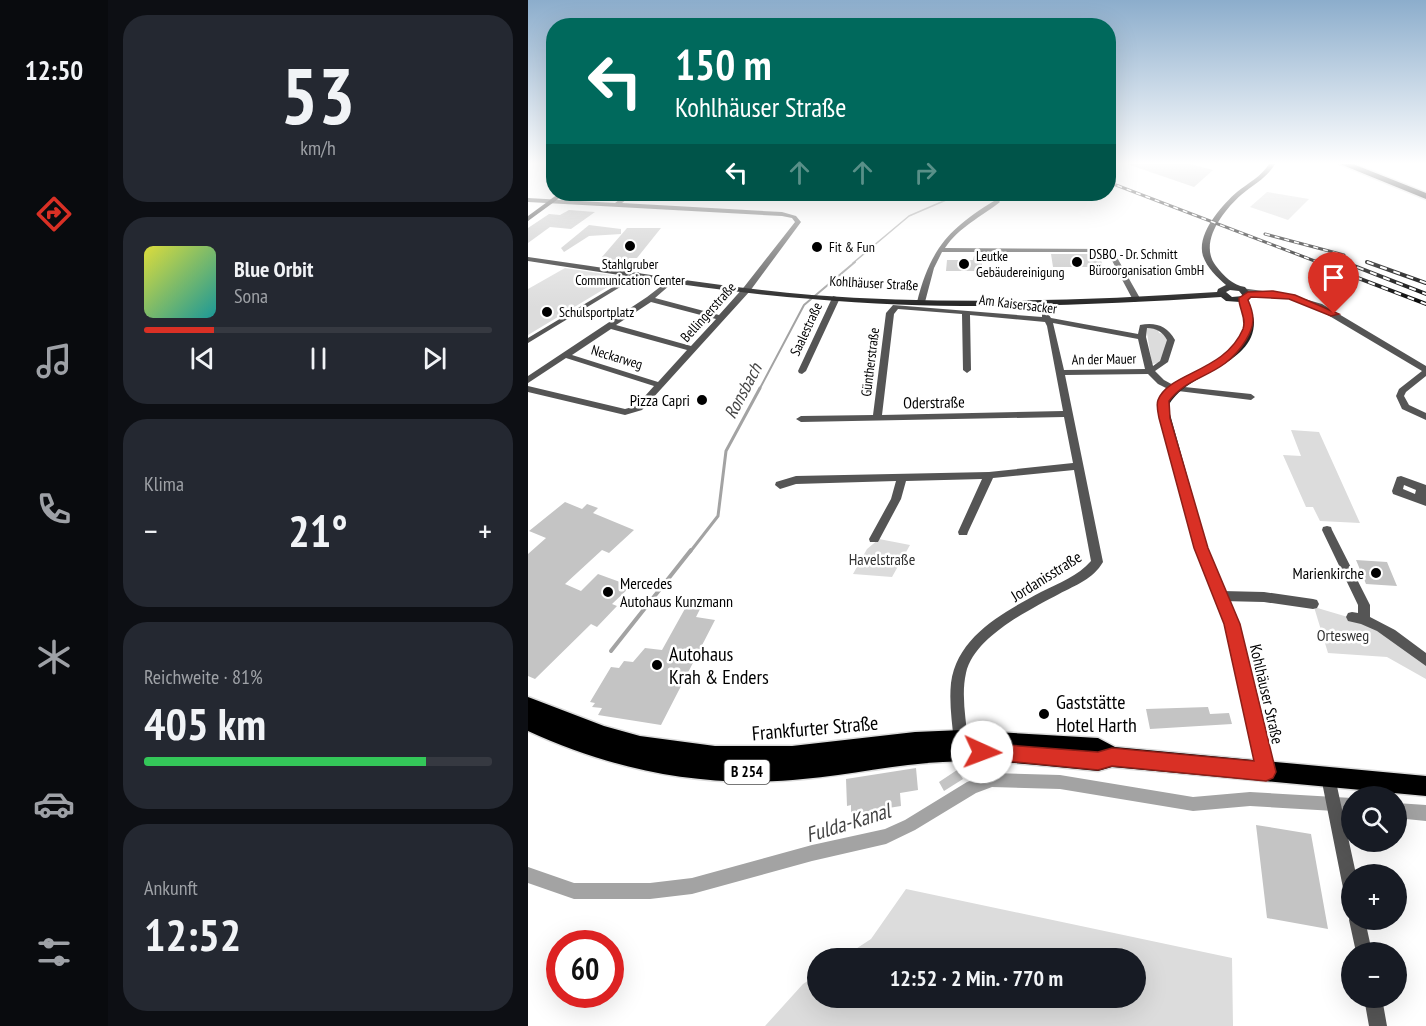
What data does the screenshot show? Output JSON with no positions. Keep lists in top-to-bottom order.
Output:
{
  "streets": {
    "main road": ["Kohlhäuser Straße", "Frankfurter Straße", "B 254"],
    "street": [
      "Am Kaisersacker",
      "Bellingerstraße",
      "Saalestraße",
      "Neckarweg",
      "An der Mauer",
      "Güntherstraße",
      "Oderstraße",
      "Jordanisstraße"
    ]
  },
  "crossings": [
    ["Kohlhäuser Straße", "Bellingerstraße"],
    ["Kohlhäuser Straße", "Saalestraße"],
    ["Kohlhäuser Straße", "Jordanisstraße"],
    ["Kohlhäuser Straße", "Frankfurter Straße"],
    ["Am Kaisersacker", "Güntherstraße"],
    ["Am Kaisersacker", "Jordanisstraße"],
    ["Bellingerstraße", "Neckarweg"],
    ["An der Mauer", "Jordanisstraße"],
    ["Güntherstraße", "Oderstraße"],
    ["Oderstraße", "Jordanisstraße"],
    ["Jordanisstraße", "Frankfurter Straße"]
  ],
  "water": ["Ronsbach", "Fulda-Kanal"],
  "parks": ["Havelstraße", "Ortesweg"],
  "places": [
    "Stahlgruber Communication Center",
    "Fit & Fun",
    "DSBO - Dr. Schmitt Büroorganisation GmbH",
    "Leutke Gebäudereinigung",
    "Schulsportplatz",
    "Pizza Capri",
    "Marienkirche",
    "Mercedes Autohaus Kunzmann",
    "Autohaus Krah & Enders",
    "Gaststätte Hotel Harth"
  ],
  "page": {
    "tabs": "12:50",
    "tile": [
      ["53", "km/h"],
      "Klima",
      ["Reichweite · 81%", "405 km"],
      ["Ankunft", "12:52"]
    ],
    "turn": ["150 m", "Kohlhäuser Straße"],
    "song": ["Blue Orbit", "Sona"],
    "heat": ["−", "21°", "+"],
    "map_buttons": ["+", "−"],
    "limit": "60",
    "trip": "12:52 · 2 Min. · 770 m"
  }
}
